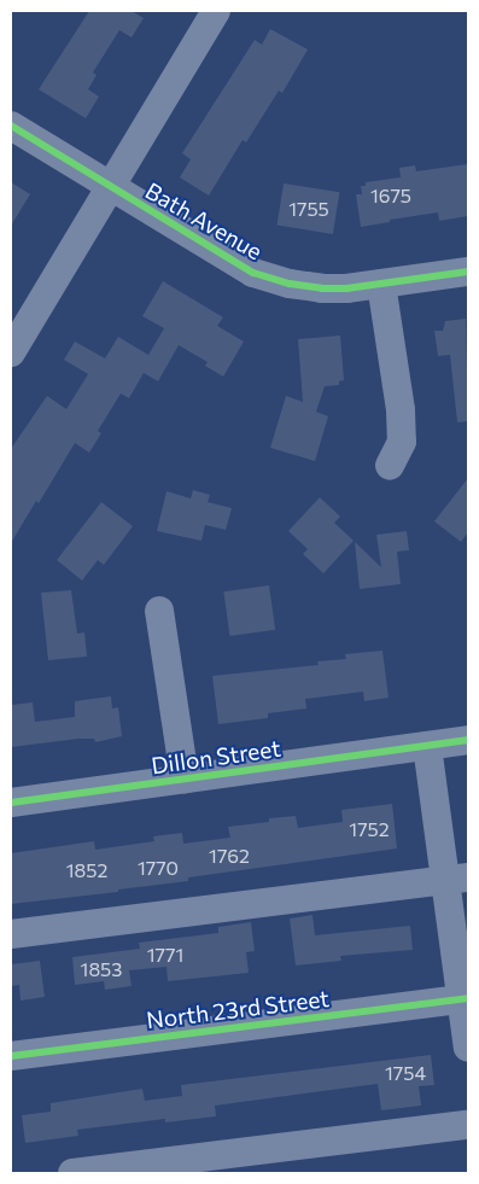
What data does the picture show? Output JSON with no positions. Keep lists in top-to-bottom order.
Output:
{
  "streets": {
    "street": ["Bath Avenue", "Dillon Street", "North 23rd Street"]
  },
  "house_numbers": [
    "1675",
    "1755",
    "1752",
    "1762",
    "1770",
    "1852",
    "1771",
    "1853",
    "1754"
  ]
}
